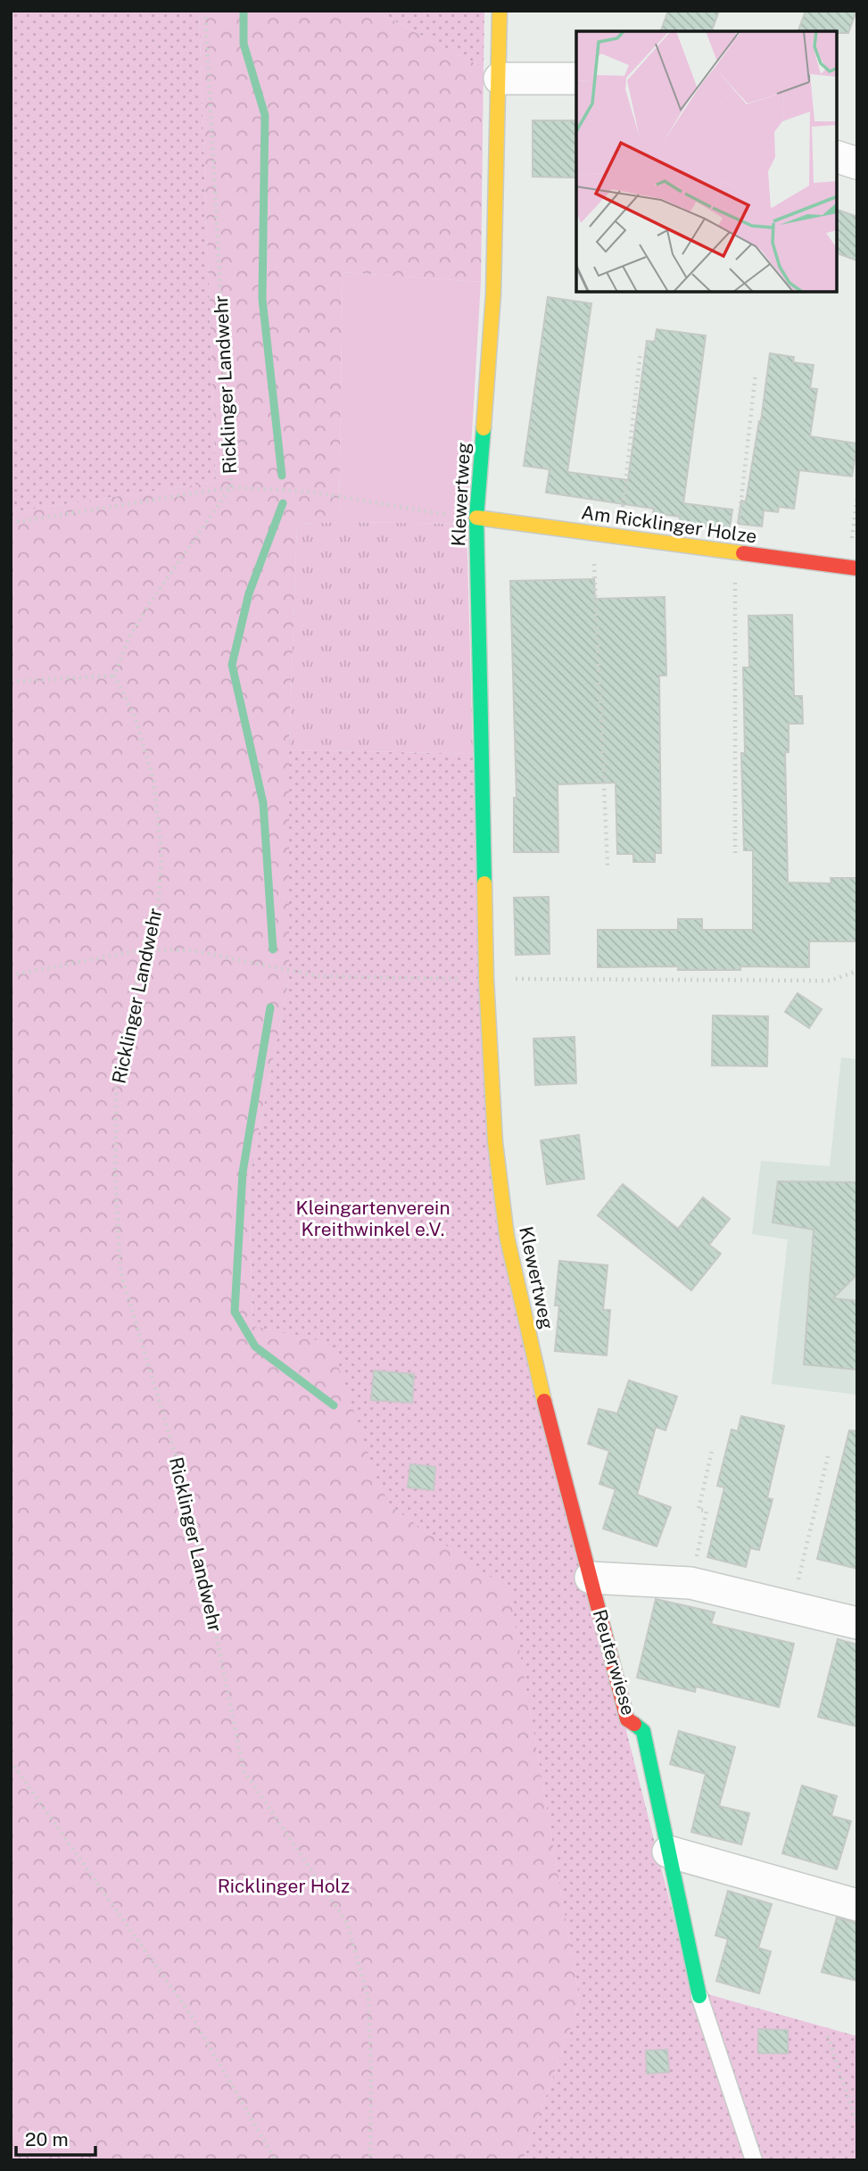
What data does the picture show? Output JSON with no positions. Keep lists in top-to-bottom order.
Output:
{
  "streets": {
    "street": ["Klewertweg", "Am Ricklinger Holze", "Reuterwiese"],
    "path": ["Ricklinger Landwehr"]
  },
  "crossings": [
    ["Klewertweg", "Am Ricklinger Holze"],
    ["Klewertweg", "Reuterwiese"]
  ],
  "parks": ["Kleingartenverein Kreithwinkel e.V.", "Ricklinger Holz"],
  "scale_bar": "20 m"
}
